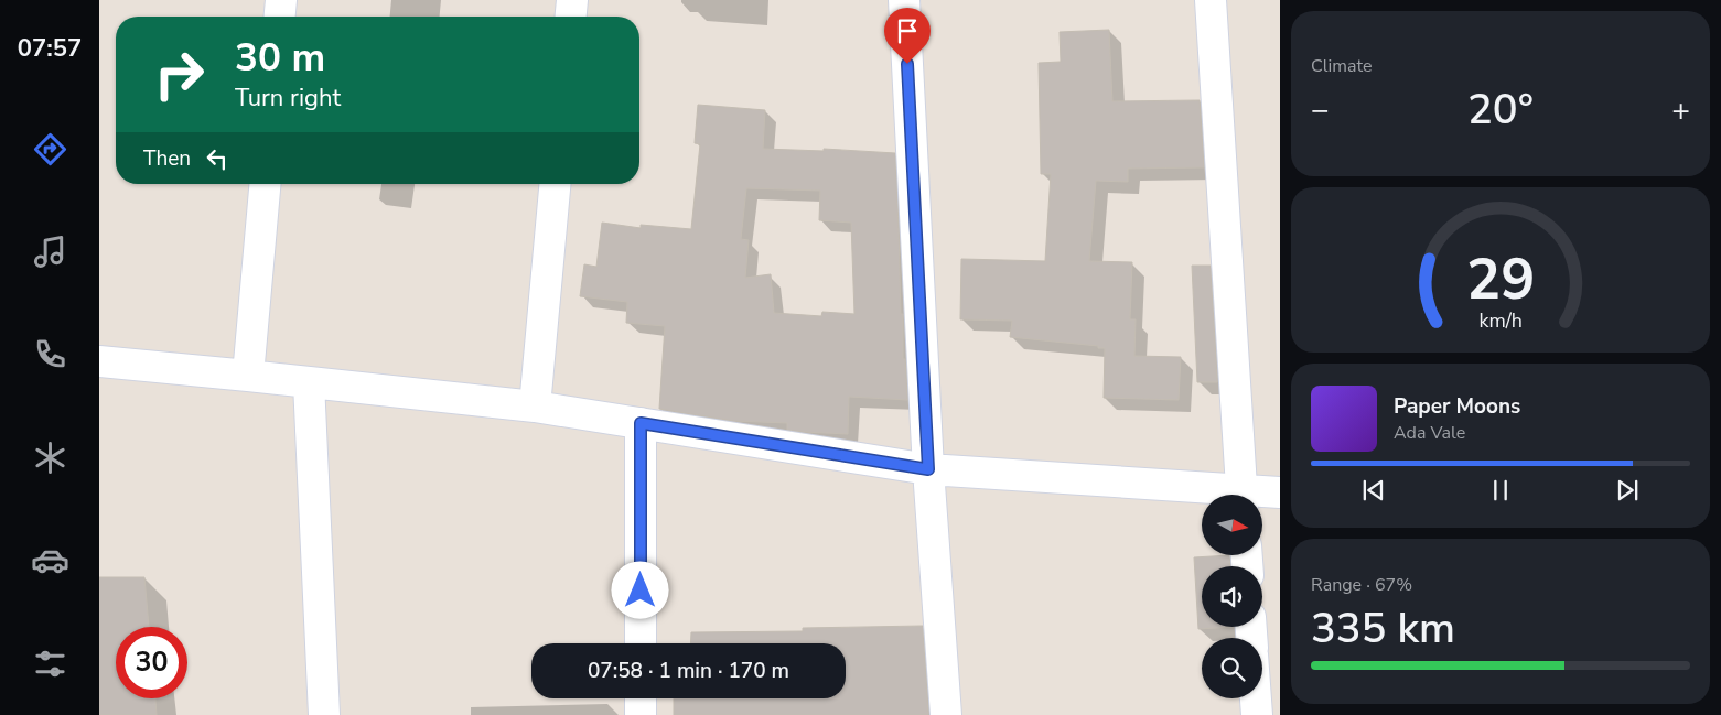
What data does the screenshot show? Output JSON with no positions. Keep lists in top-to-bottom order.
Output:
{
  "north": "right",
  "page": {
    "tabs": "07:57",
    "tile": [
      "Climate",
      ["Range · 67%", "335 km"]
    ],
    "turn": ["30 m", "Turn right"],
    "heat": ["−", "20°", "+"],
    "then": "Then",
    "song": ["Paper Moons", "Ada Vale"],
    "limit": "30",
    "trip": "07:58 · 1 min · 170 m",
    "gauge": ["29", "km/h"]
  }
}
